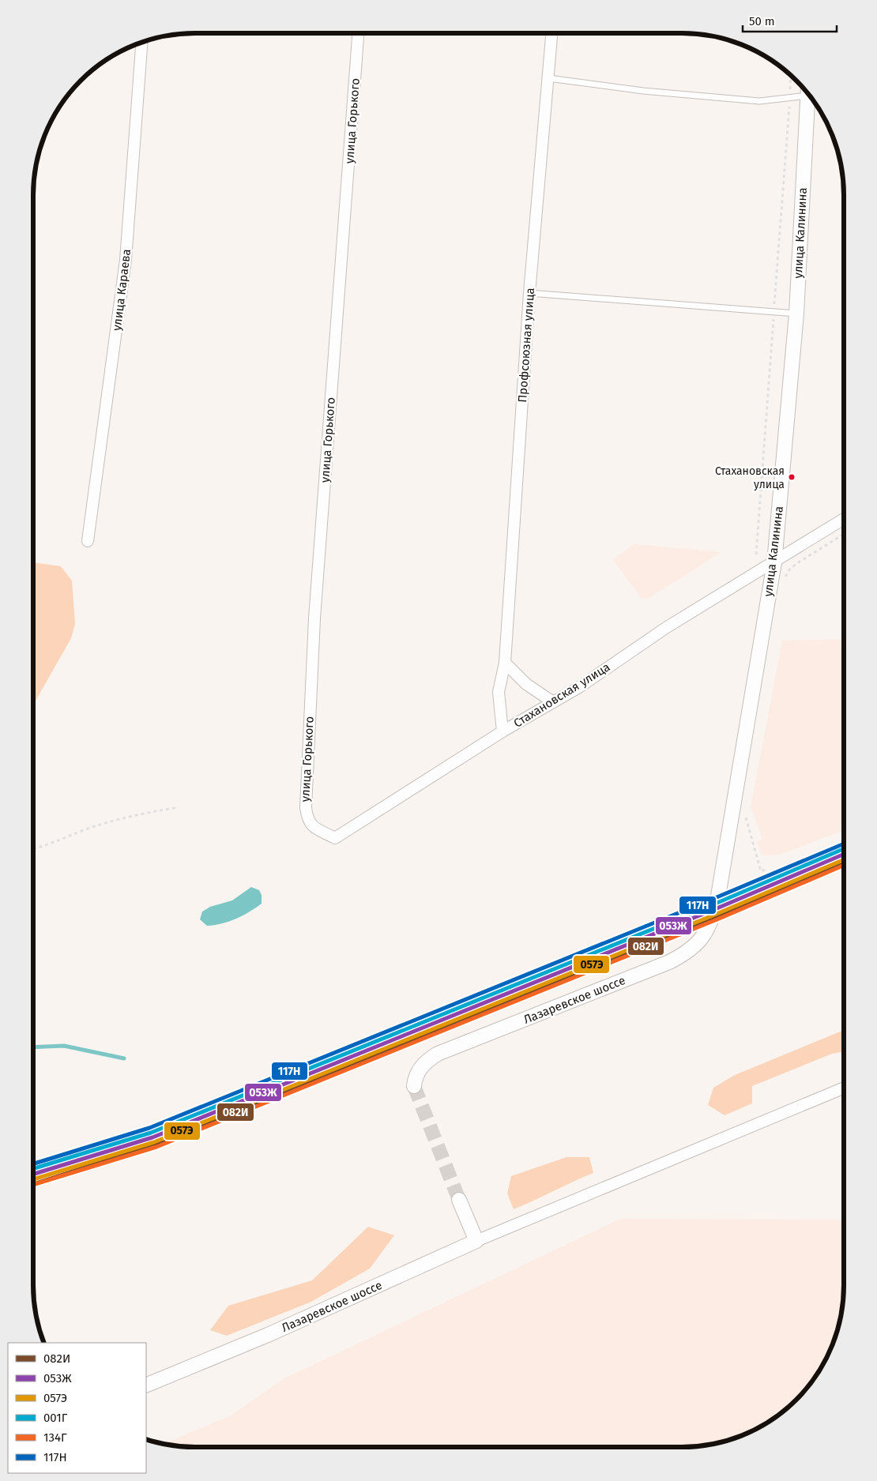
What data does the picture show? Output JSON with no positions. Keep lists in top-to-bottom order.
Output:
{
  "streets": {
    "street": [
      "улица Горького",
      "улица Калинина",
      "улица Караева",
      "Профсоюзная улица",
      "Стахановская улица",
      "Лазаревское шоссе"
    ]
  },
  "crossings": [
    ["улица Горького", "Стахановская улица"],
    ["улица Калинина", "Стахановская улица"],
    ["улица Калинина", "Лазаревское шоссе"],
    ["Профсоюзная улица", "Стахановская улица"]
  ],
  "places": ["Стахановская улица"],
  "lines": [
    "transit line 117Н",
    "transit line 001Г",
    "transit line 053Ж",
    "transit line 057Э",
    "transit line 082И",
    "transit line 134Г"
  ],
  "legend": [
    "082И",
    "053Ж",
    "057Э",
    "001Г",
    "134Г",
    "117Н"
  ],
  "scale_bar": "50 m"
}
